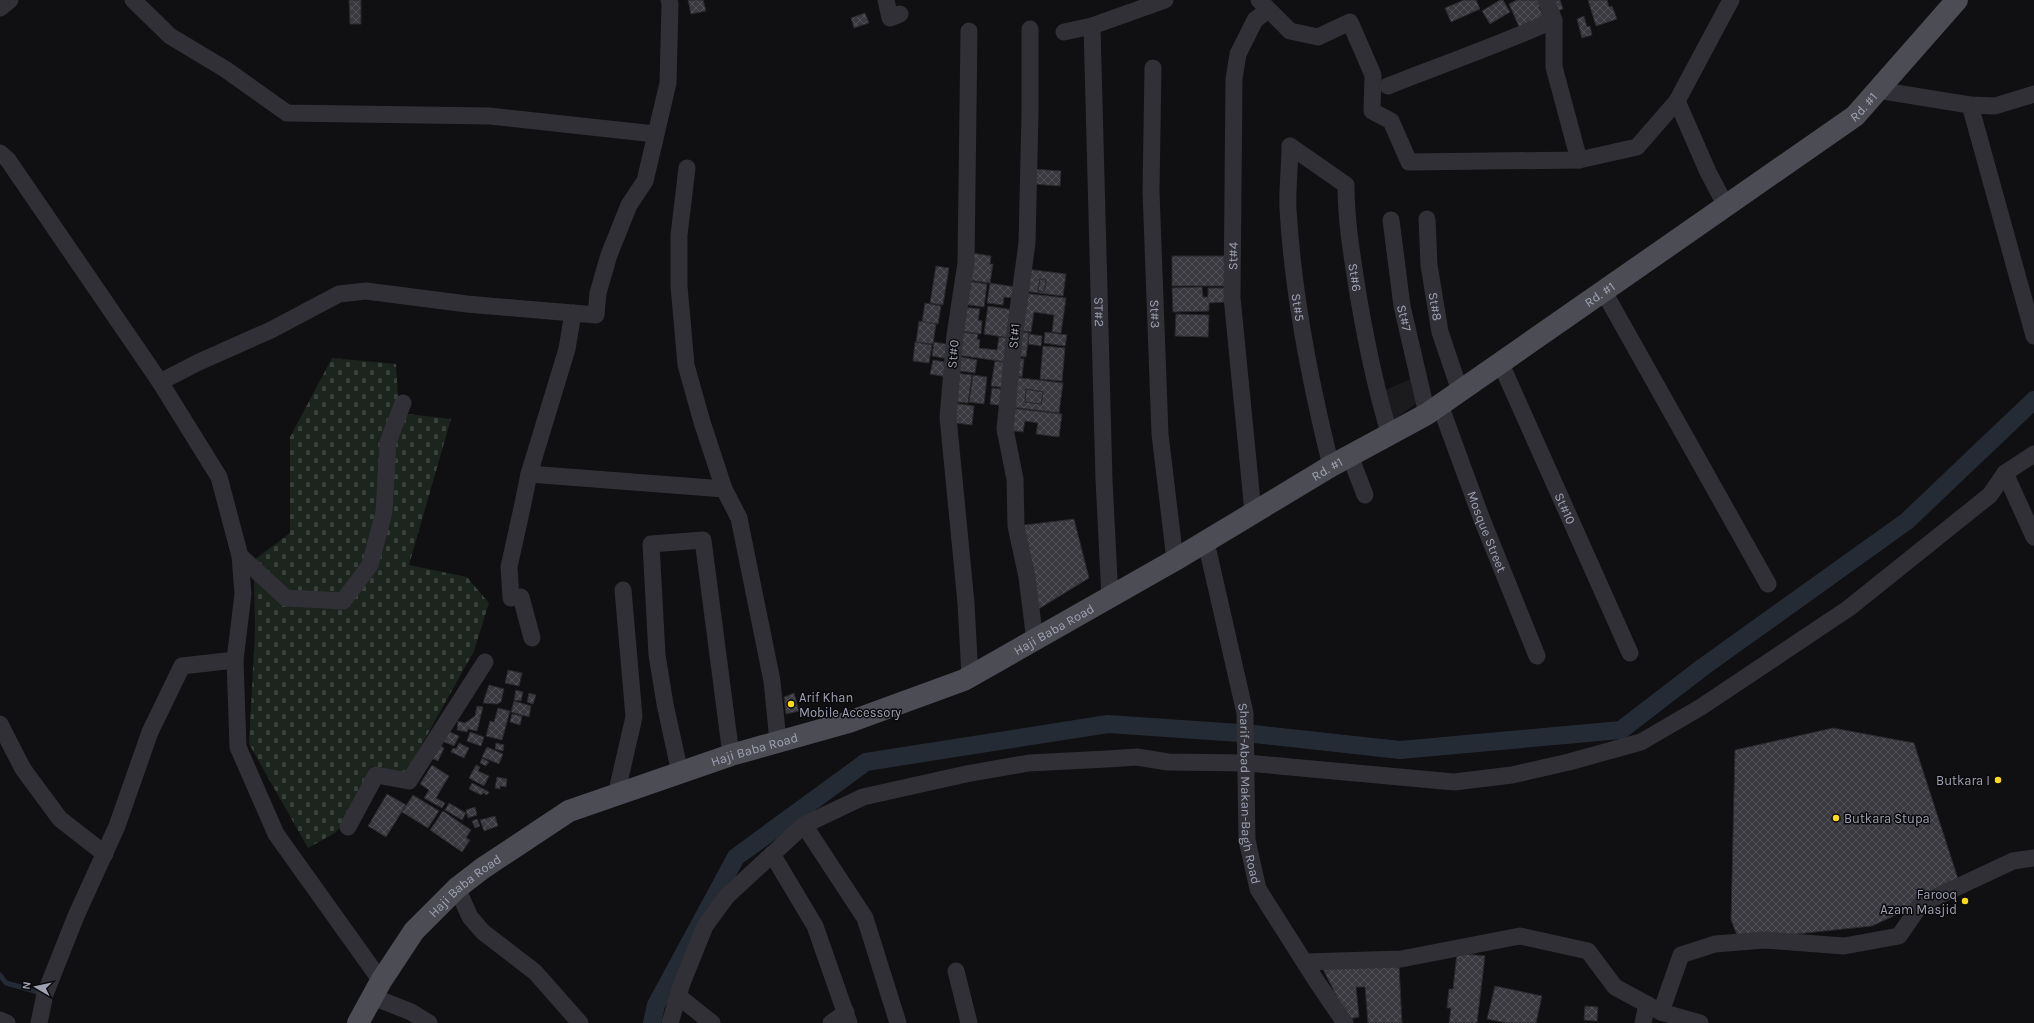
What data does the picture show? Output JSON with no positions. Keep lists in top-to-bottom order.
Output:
{
  "streets": {
    "main road": ["Rd. #1", "Haji Baba Road"],
    "street": [
      "St#4",
      "St#6",
      "St#5",
      "St#8",
      "ST#2",
      "St#3",
      "St#7",
      "St#1",
      "St#0",
      "St#10",
      "Mosque Street",
      "Sharif-Abad Makan-Bagh Road"
    ]
  },
  "crossings": [
    ["Rd. #1", "St#4"],
    ["Rd. #1", "St#6"],
    ["Rd. #1", "St#5"],
    ["Rd. #1", "St#8"],
    ["Rd. #1", "St#7"],
    ["Rd. #1", "St#10"],
    ["Rd. #1", "Mosque Street"],
    ["Rd. #1", "Haji Baba Road"],
    ["Rd. #1", "Sharif-Abad Makan-Bagh Road"],
    ["St#6", "St#5"],
    ["ST#2", "Haji Baba Road"],
    ["St#3", "Haji Baba Road"],
    ["St#7", "Mosque Street"],
    ["St#1", "Haji Baba Road"],
    ["St#0", "Haji Baba Road"],
    ["Haji Baba Road", "Sharif-Abad Makan-Bagh Road"]
  ],
  "places": [
    "Arif Khan Mobile Accessory",
    "Butkara I",
    "Butkara Stupa",
    "Farooq Azam Masjid"
  ],
  "north": "left"
}
